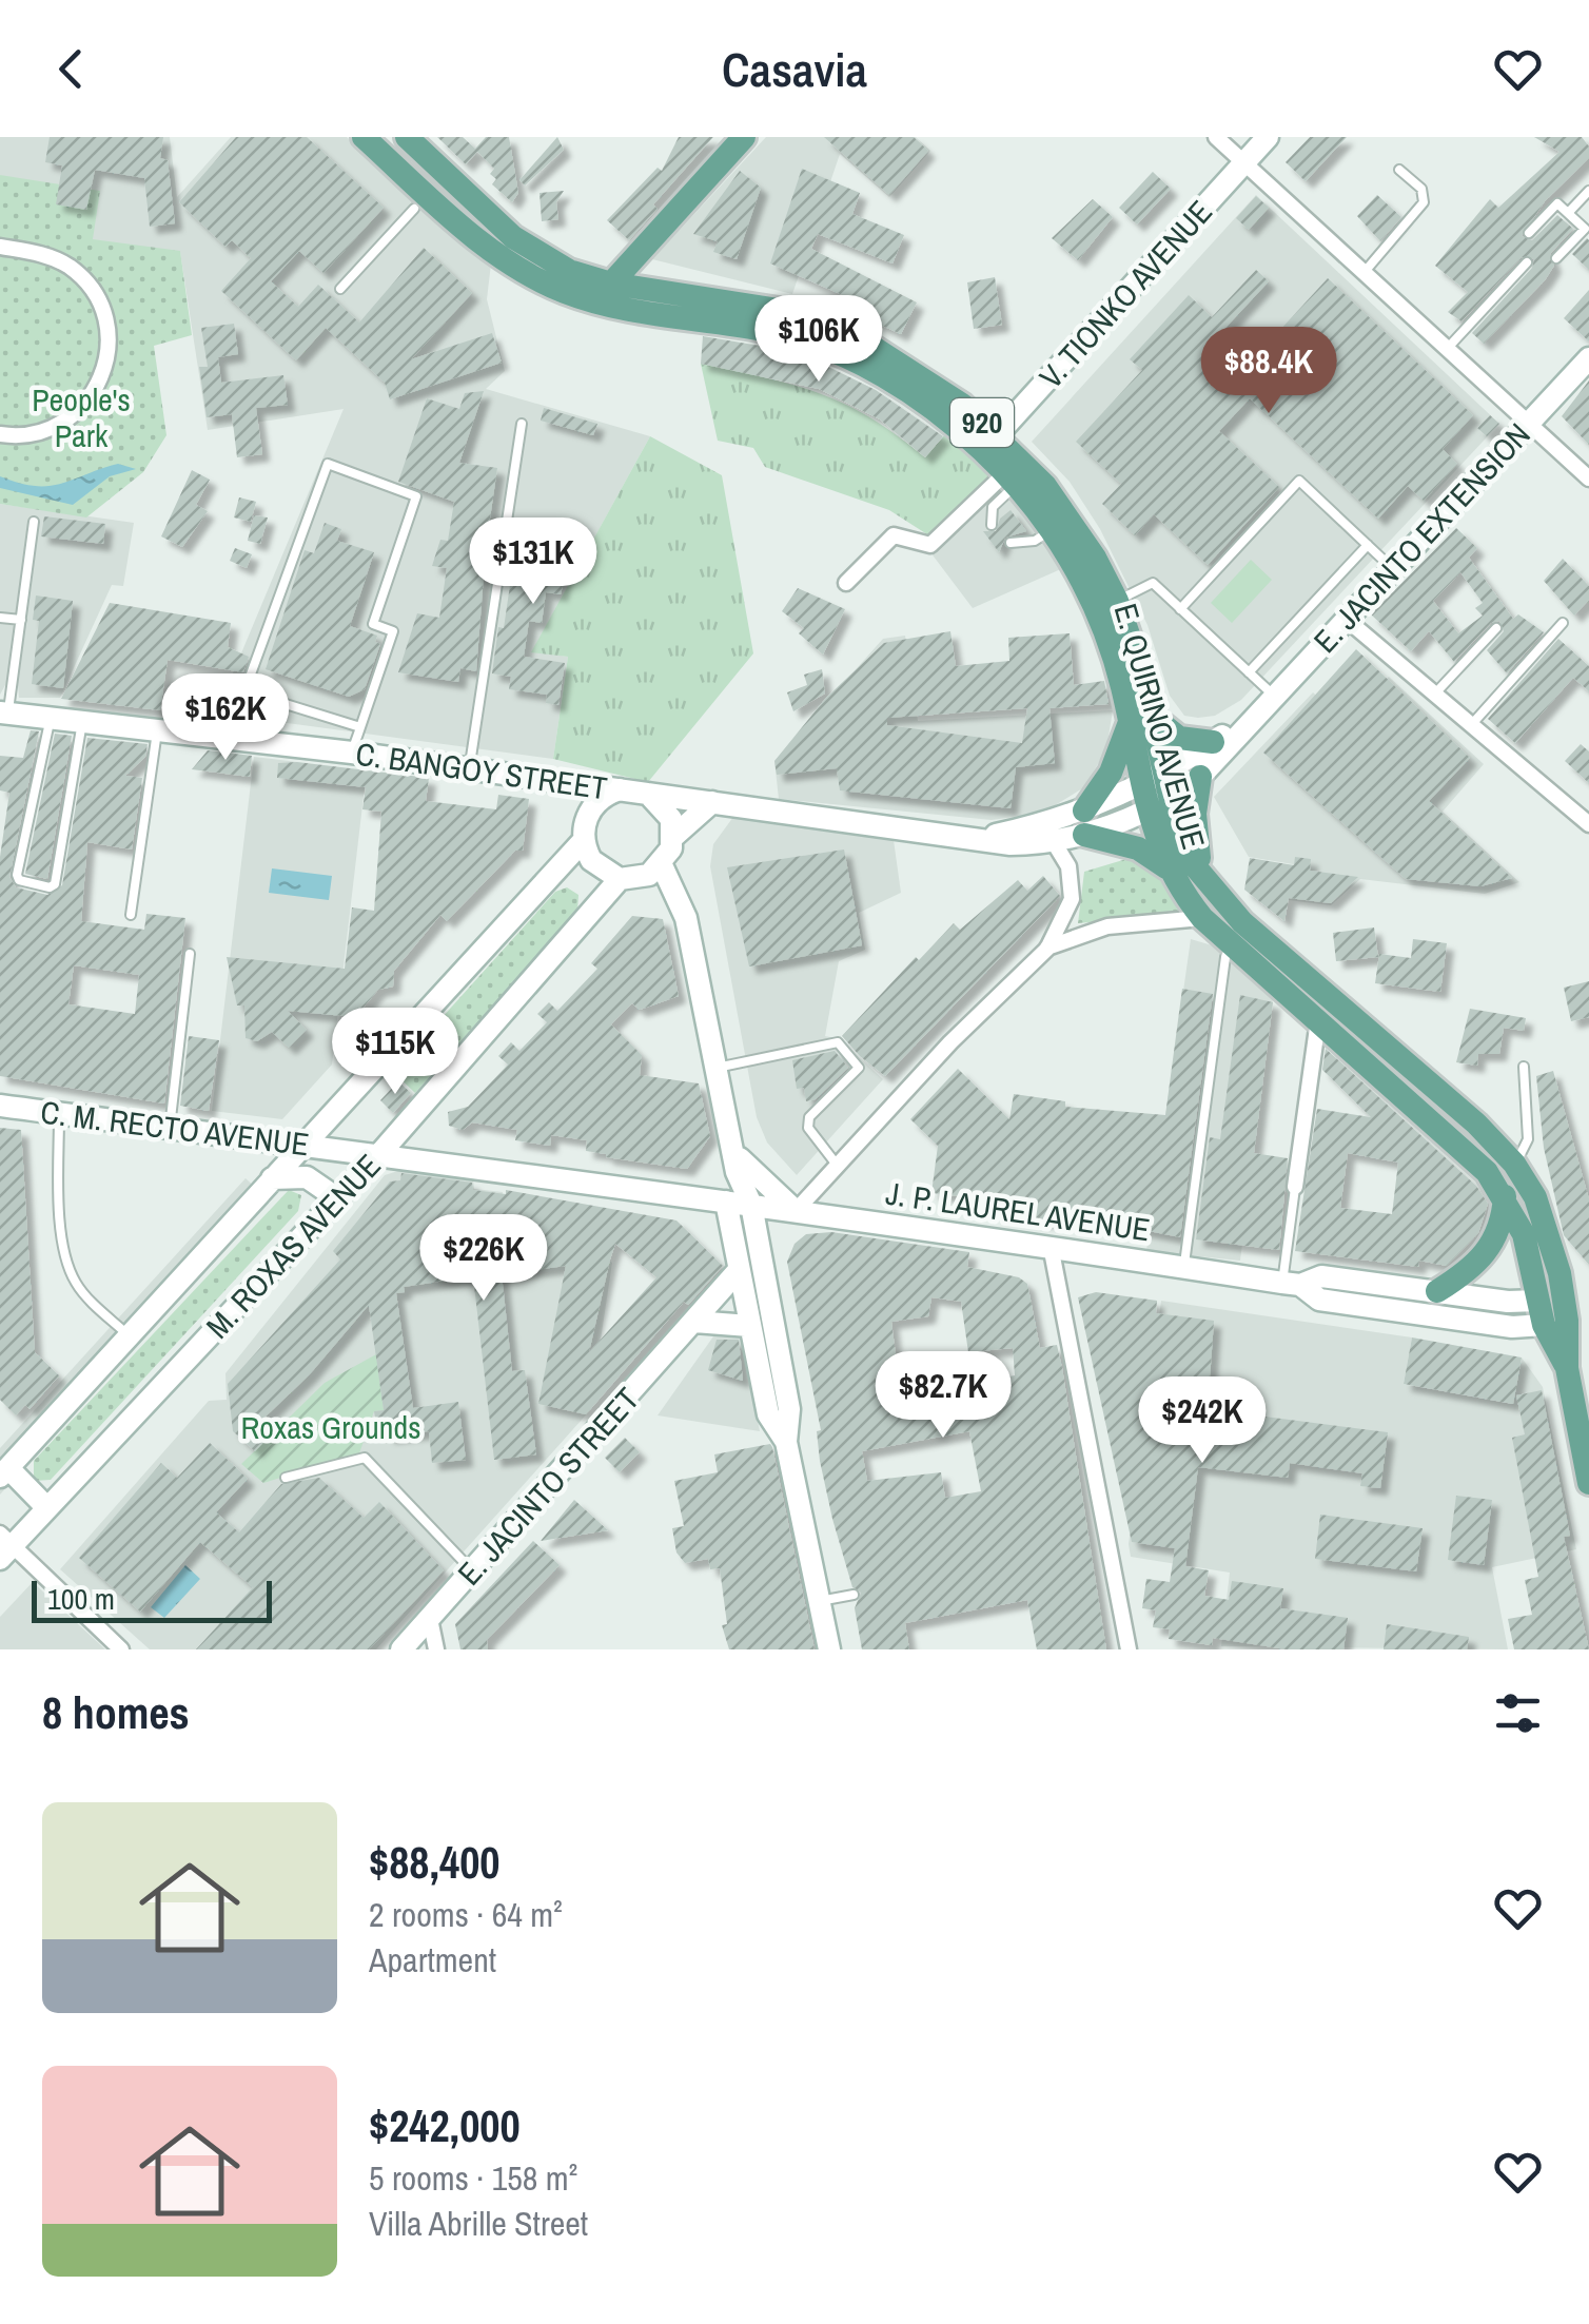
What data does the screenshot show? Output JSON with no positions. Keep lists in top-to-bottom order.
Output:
{
  "streets": {
    "main road": [
      "V. TIONKO AVENUE",
      "920",
      "E. JACINTO EXTENSION",
      "E. QUIRINO AVENUE",
      "C. BANGOY STREET",
      "C. M. RECTO AVENUE",
      "J. P. LAUREL AVENUE",
      "M. ROXAS AVENUE",
      "E. JACINTO STREET"
    ]
  },
  "crossings": [
    ["V. TIONKO AVENUE", "E. QUIRINO AVENUE"],
    ["E. JACINTO EXTENSION", "E. QUIRINO AVENUE"],
    ["E. JACINTO EXTENSION", "C. BANGOY STREET"],
    ["E. QUIRINO AVENUE", "C. BANGOY STREET"],
    ["E. QUIRINO AVENUE", "J. P. LAUREL AVENUE"],
    ["C. BANGOY STREET", "M. ROXAS AVENUE"],
    ["C. M. RECTO AVENUE", "J. P. LAUREL AVENUE"],
    ["C. M. RECTO AVENUE", "M. ROXAS AVENUE"]
  ],
  "parks": ["People's Park", "Roxas Grounds"],
  "scale_bar": "100 m",
  "page": {
    "header": "Casavia",
    "price": [
      "$106K",
      "$88.4K",
      "$131K",
      "$162K",
      "$115K",
      "$226K",
      "$82.7K",
      "$242K"
    ],
    "scale": "100 m",
    "heading": "8 homes",
    "list": [
      {
        "name": "$88,400",
        "note": "2 rooms · 64 m² · Apartment"
      },
      {
        "name": "$242,000",
        "note": "5 rooms · 158 m² · Villa Abrille Street"
      }
    ]
  }
}
